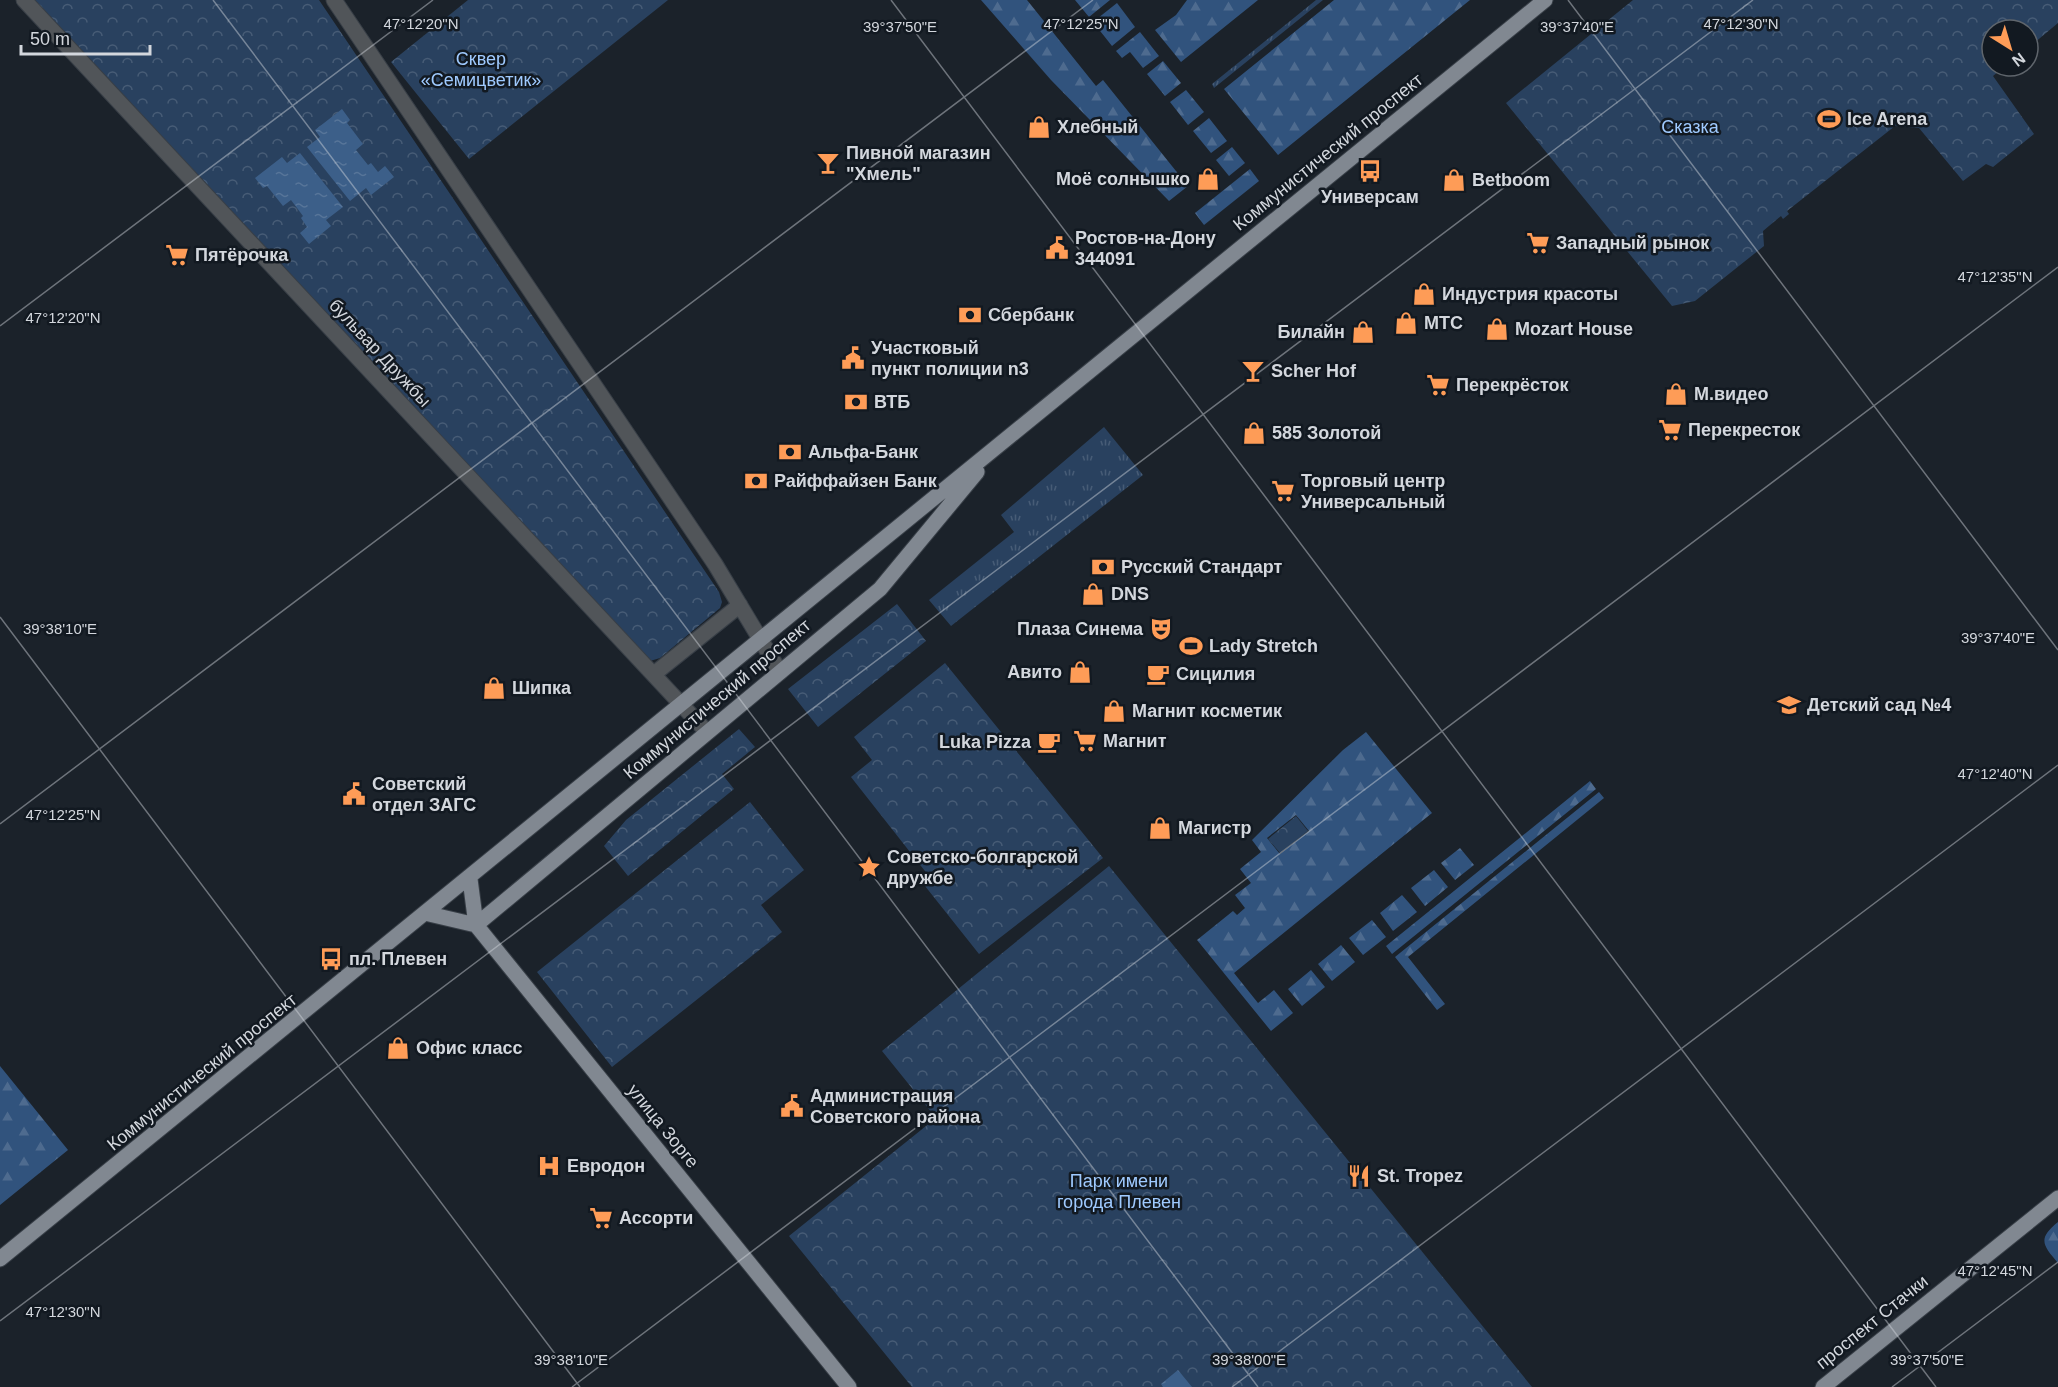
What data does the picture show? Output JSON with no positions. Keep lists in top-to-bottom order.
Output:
{
  "streets": {
    "main road": ["Коммунистический проспект", "улица Зорге", "проспект Стачки"],
    "street": ["бульвар Дружбы"]
  },
  "crossings": [
    ["Коммунистический проспект", "бульвар Дружбы"],
    ["Коммунистический проспект", "улица Зорге"]
  ],
  "parks": ["Сквер «Семицветик»", "Сказка", "Парк имени города Плевен"],
  "places": {
    "sports": ["Ice Arena", "Lady Stretch"],
    "shop": [
      "Хлебный",
      "Моё солнышко",
      "Betboom",
      "Индустрия красоты",
      "МТС",
      "Mozart House",
      "Билайн",
      "М.видео",
      "585 Золотой",
      "DNS",
      "Авито",
      "Шипка",
      "Магнит косметик",
      "Магистр",
      "Офис класс"
    ],
    "bar": ["Пивной магазин \"Хмель\"", "Scher Hof"],
    "bus stop": ["Универсам", "пл. Плевен"],
    "supermarket": [
      "Западный рынок",
      "Пятёрочка",
      "Перекрёсток",
      "Перекресток",
      "Торговый центр Универсальный",
      "Магнит",
      "Ассорти"
    ],
    "public building": [
      "Ростов-на-Дону 344091",
      "Участковый пункт полиции n3",
      "Советский отдел ЗАГС",
      "Администрация Советского района"
    ],
    "bank": [
      "Сбербанк",
      "ВТБ",
      "Альфа-Банк",
      "Райффайзен Банк",
      "Русский Стандарт"
    ],
    "theatre": ["Плаза Синема"],
    "cafe": ["Сицилия", "Luka Pizza"],
    "school or university": ["Детский сад №4"],
    "place": ["Советско-болгарской дружбе"],
    "hospital": ["Евродон"],
    "restaurant": ["St. Tropez"]
  },
  "scale_bar": "50 m",
  "north": "bottom right",
  "coordinates": [
    "47°12'20\"N",
    "47°12'25\"N",
    "47°12'30\"N",
    "39°37'50\"E",
    "39°37'40\"E",
    "47°12'35\"N",
    "39°38'10\"E",
    "47°12'40\"N",
    "47°12'45\"N",
    "39°38'00\"E"
  ]
}
